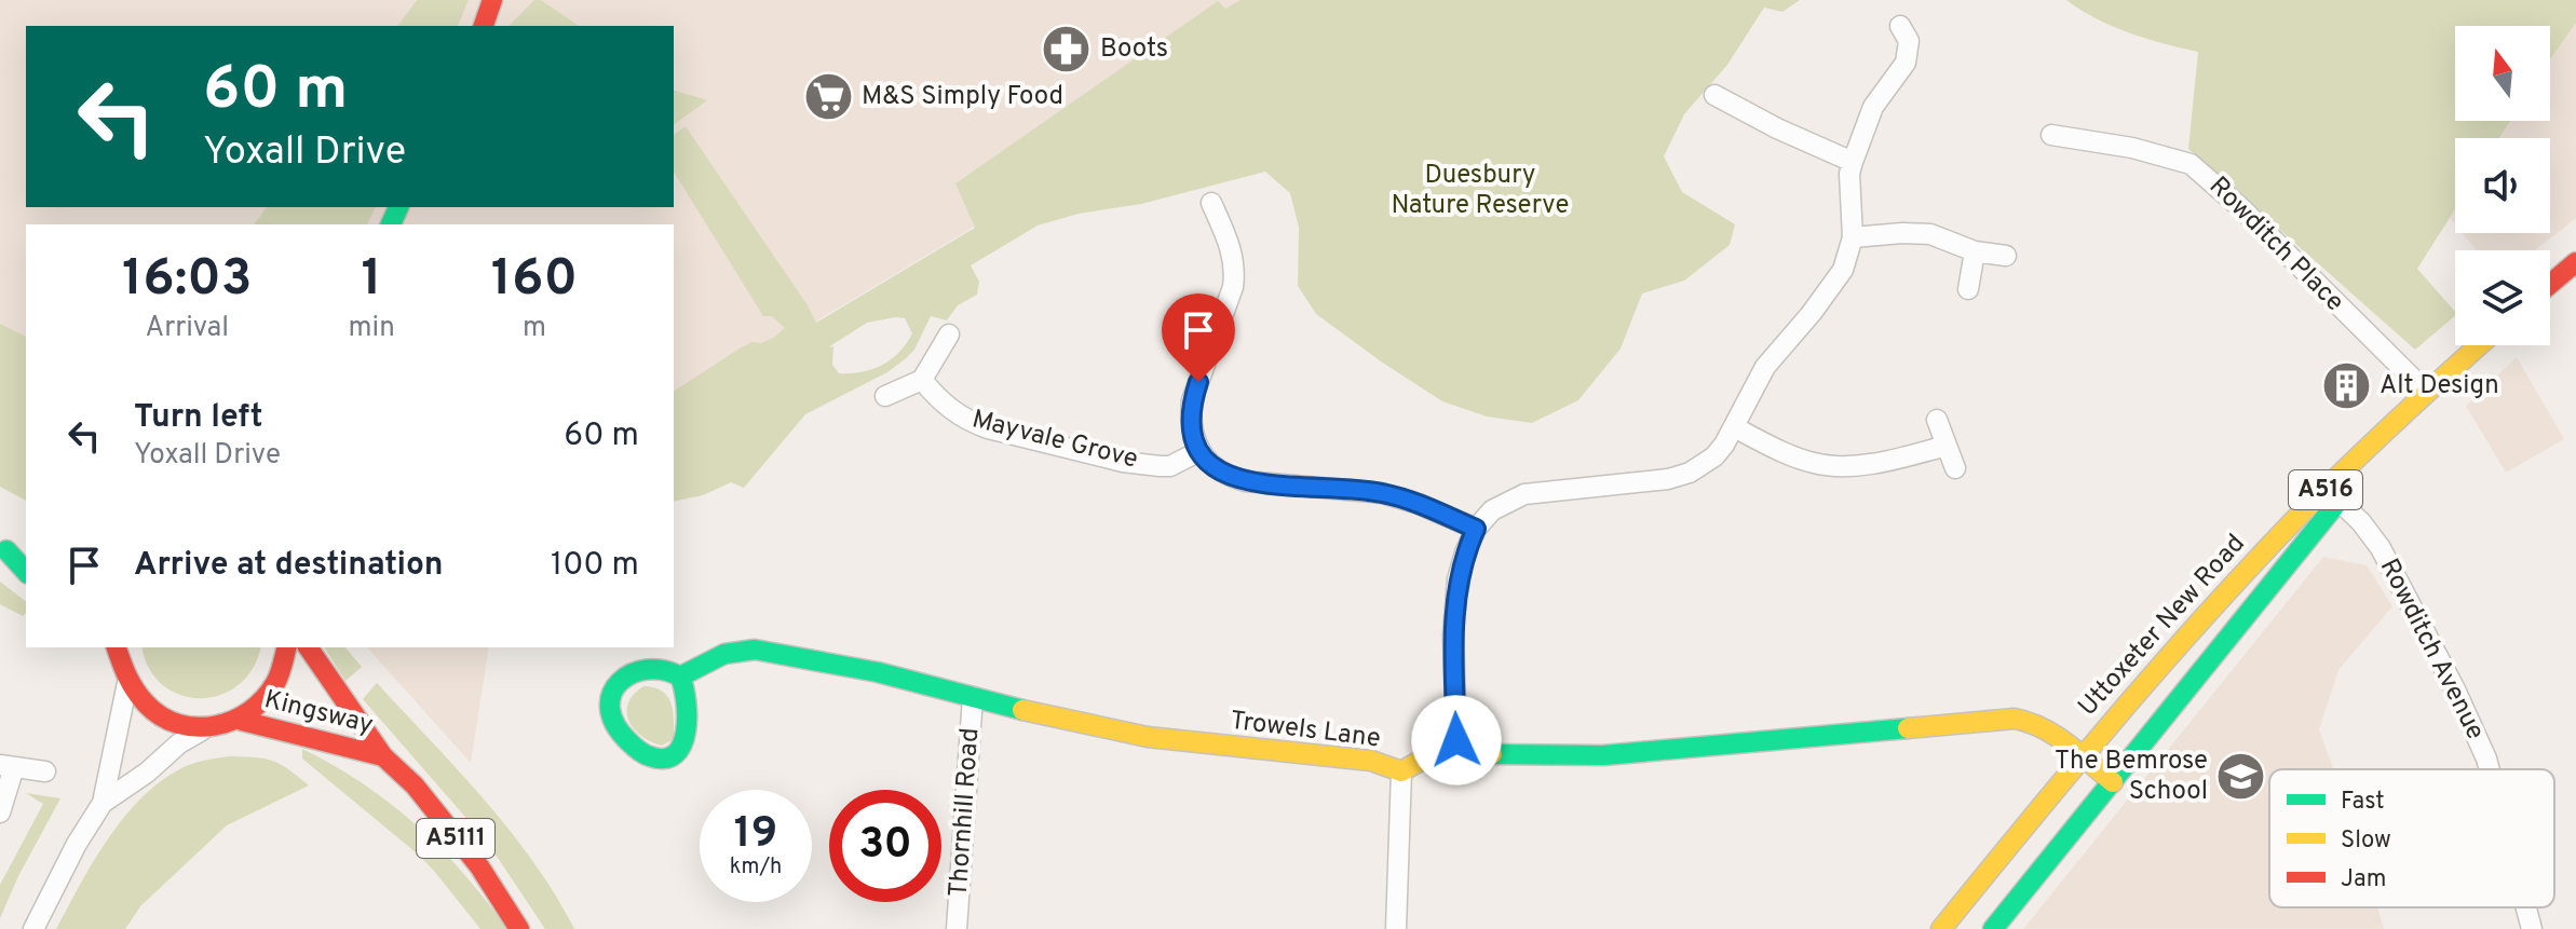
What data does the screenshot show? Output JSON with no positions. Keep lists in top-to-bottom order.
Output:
{
  "streets": {
    "main road": [
      "A516",
      "Uttoxeter New Road",
      "Kingsway",
      "Trowels Lane",
      "A5111"
    ],
    "street": [
      "Rowditch Place",
      "Mayvale Grove",
      "Rowditch Avenue",
      "Thornhill Road"
    ]
  },
  "crossings": [
    ["Rowditch Place", "Uttoxeter New Road"],
    ["Uttoxeter New Road", "Rowditch Avenue"],
    ["Kingsway", "A5111"],
    ["Trowels Lane", "Thornhill Road"]
  ],
  "parks": ["Duesbury Nature Reserve"],
  "places": {
    "pharmacy": ["Boots"],
    "supermarket": ["M&S Simply Food"],
    "building": ["Alt Design"],
    "school or university": ["The Bemrose School"]
  },
  "legend": ["Fast", "Slow", "Jam"],
  "north": "top",
  "page": {
    "turn": ["60 m", "Yoxall Drive"],
    "eta": [
      "16:03",
      "Arrival",
      "1",
      "min",
      "160",
      "m"
    ],
    "list": [
      {
        "name": "Turn left",
        "note": "Yoxall Drive",
        "value": "60 m"
      },
      {
        "name": "Arrive at destination",
        "value": "100 m"
      }
    ],
    "speed": "19 km/h",
    "limit": "30"
  }
}
